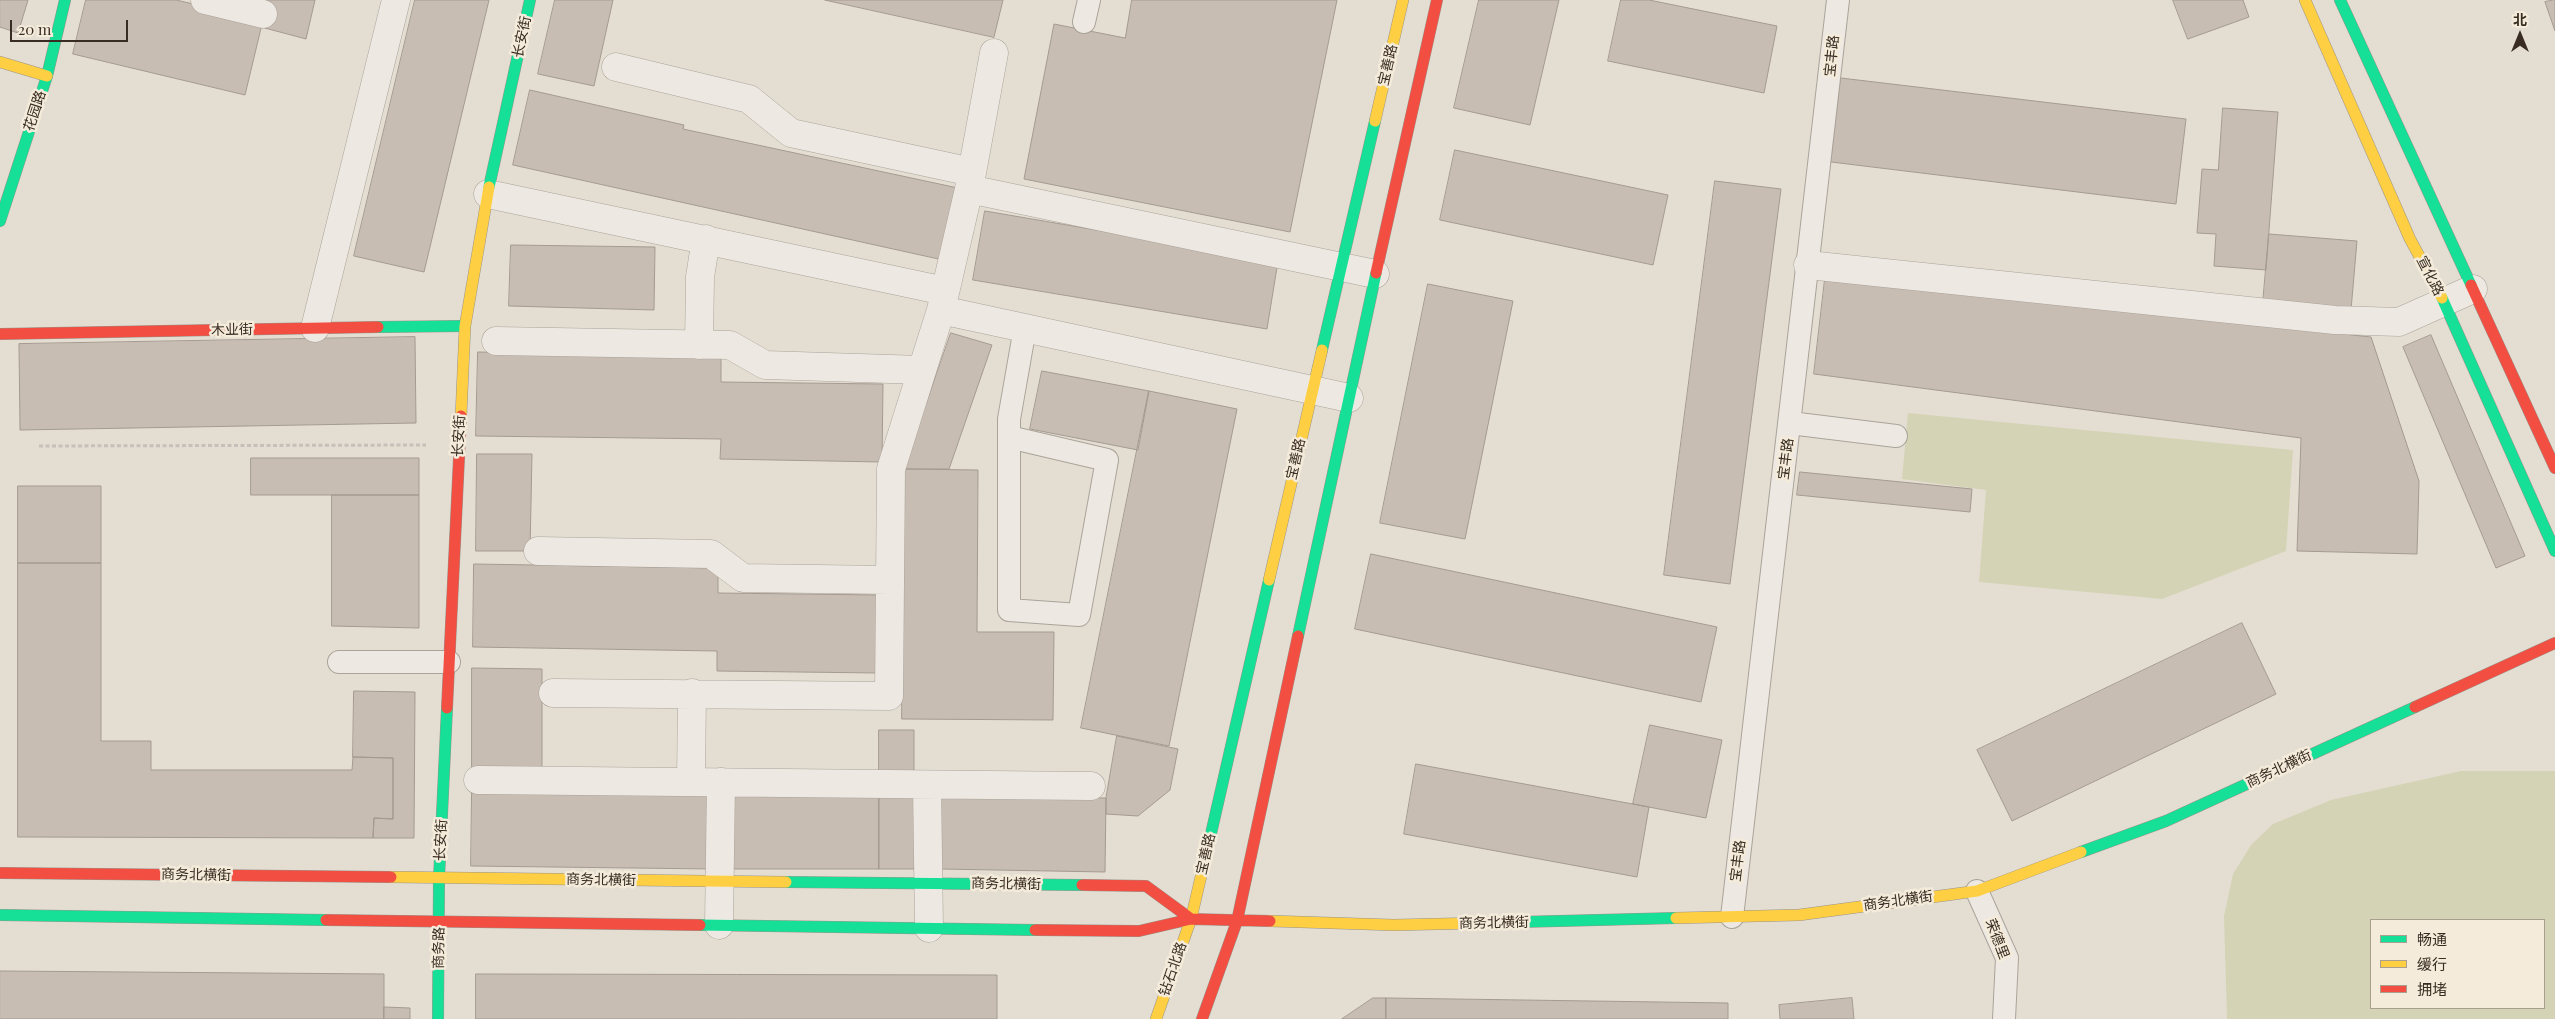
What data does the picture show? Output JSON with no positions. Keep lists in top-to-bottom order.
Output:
{
  "streets": {
    "main road": [
      "长安街",
      "宝善路",
      "花园路",
      "宣化路",
      "木业街",
      "商务北横街",
      "商务路",
      "钻石北路"
    ],
    "lane": ["宝丰路", "荣德里"]
  },
  "crossings": [
    ["长安街", "木业街"],
    ["长安街", "商务北横街"],
    ["长安街", "商务路"],
    ["宝丰路", "商务北横街"],
    ["宝善路", "商务北横街"],
    ["宝善路", "钻石北路"],
    ["商务北横街", "荣德里"],
    ["商务北横街", "商务路"],
    ["商务北横街", "钻石北路"]
  ],
  "legend": ["畅通", "缓行", "拥堵"],
  "scale_bar": "20 m",
  "north": "top"
}
